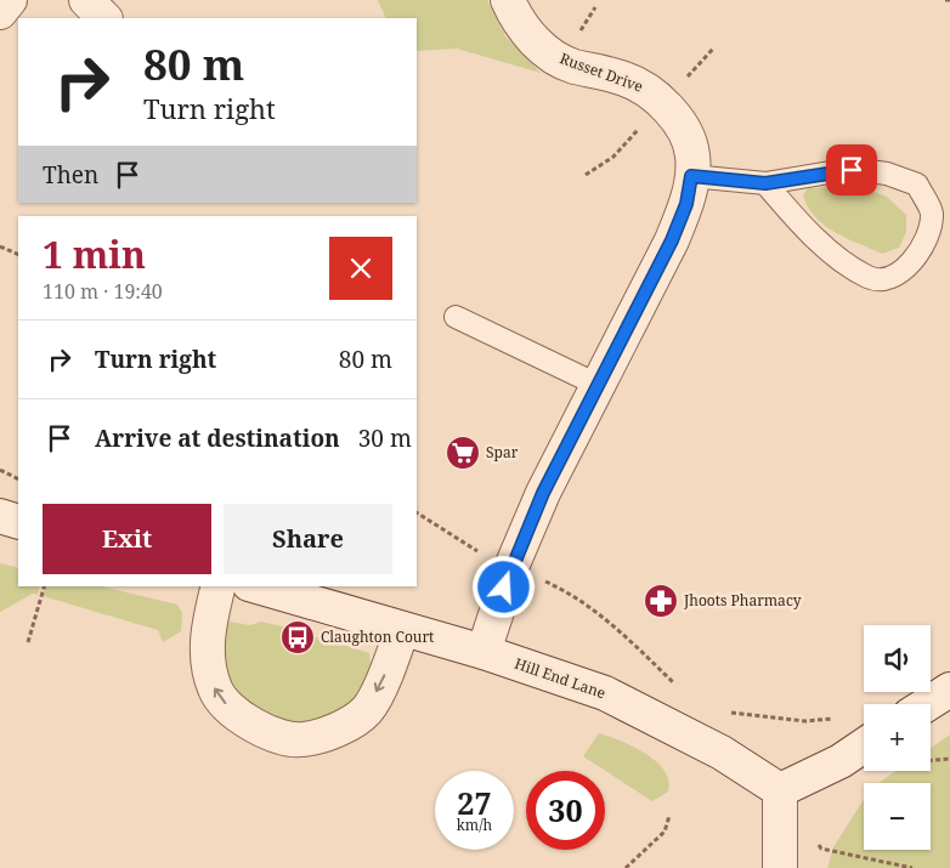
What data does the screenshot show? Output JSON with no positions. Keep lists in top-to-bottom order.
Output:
{
  "streets": {
    "street": ["Russet Drive", "Hill End Lane"]
  },
  "crossings": [
    ["Russet Drive", "Hill End Lane"]
  ],
  "places": {
    "supermarket": ["Spar"],
    "pharmacy": ["Jhoots Pharmacy"],
    "bus stop": ["Claughton Court"]
  },
  "page": {
    "turn": ["80 m", "Turn right"],
    "then": "Then",
    "heading": ["1 min", "110 m · 19:40"],
    "list": [
      {
        "name": "Turn right",
        "value": "80 m"
      },
      {
        "name": "Arrive at destination",
        "value": "30 m"
      }
    ],
    "buttons": ["Exit", "Share"],
    "map_buttons": ["+", "−"],
    "speed": "27 km/h",
    "limit": "30"
  }
}
